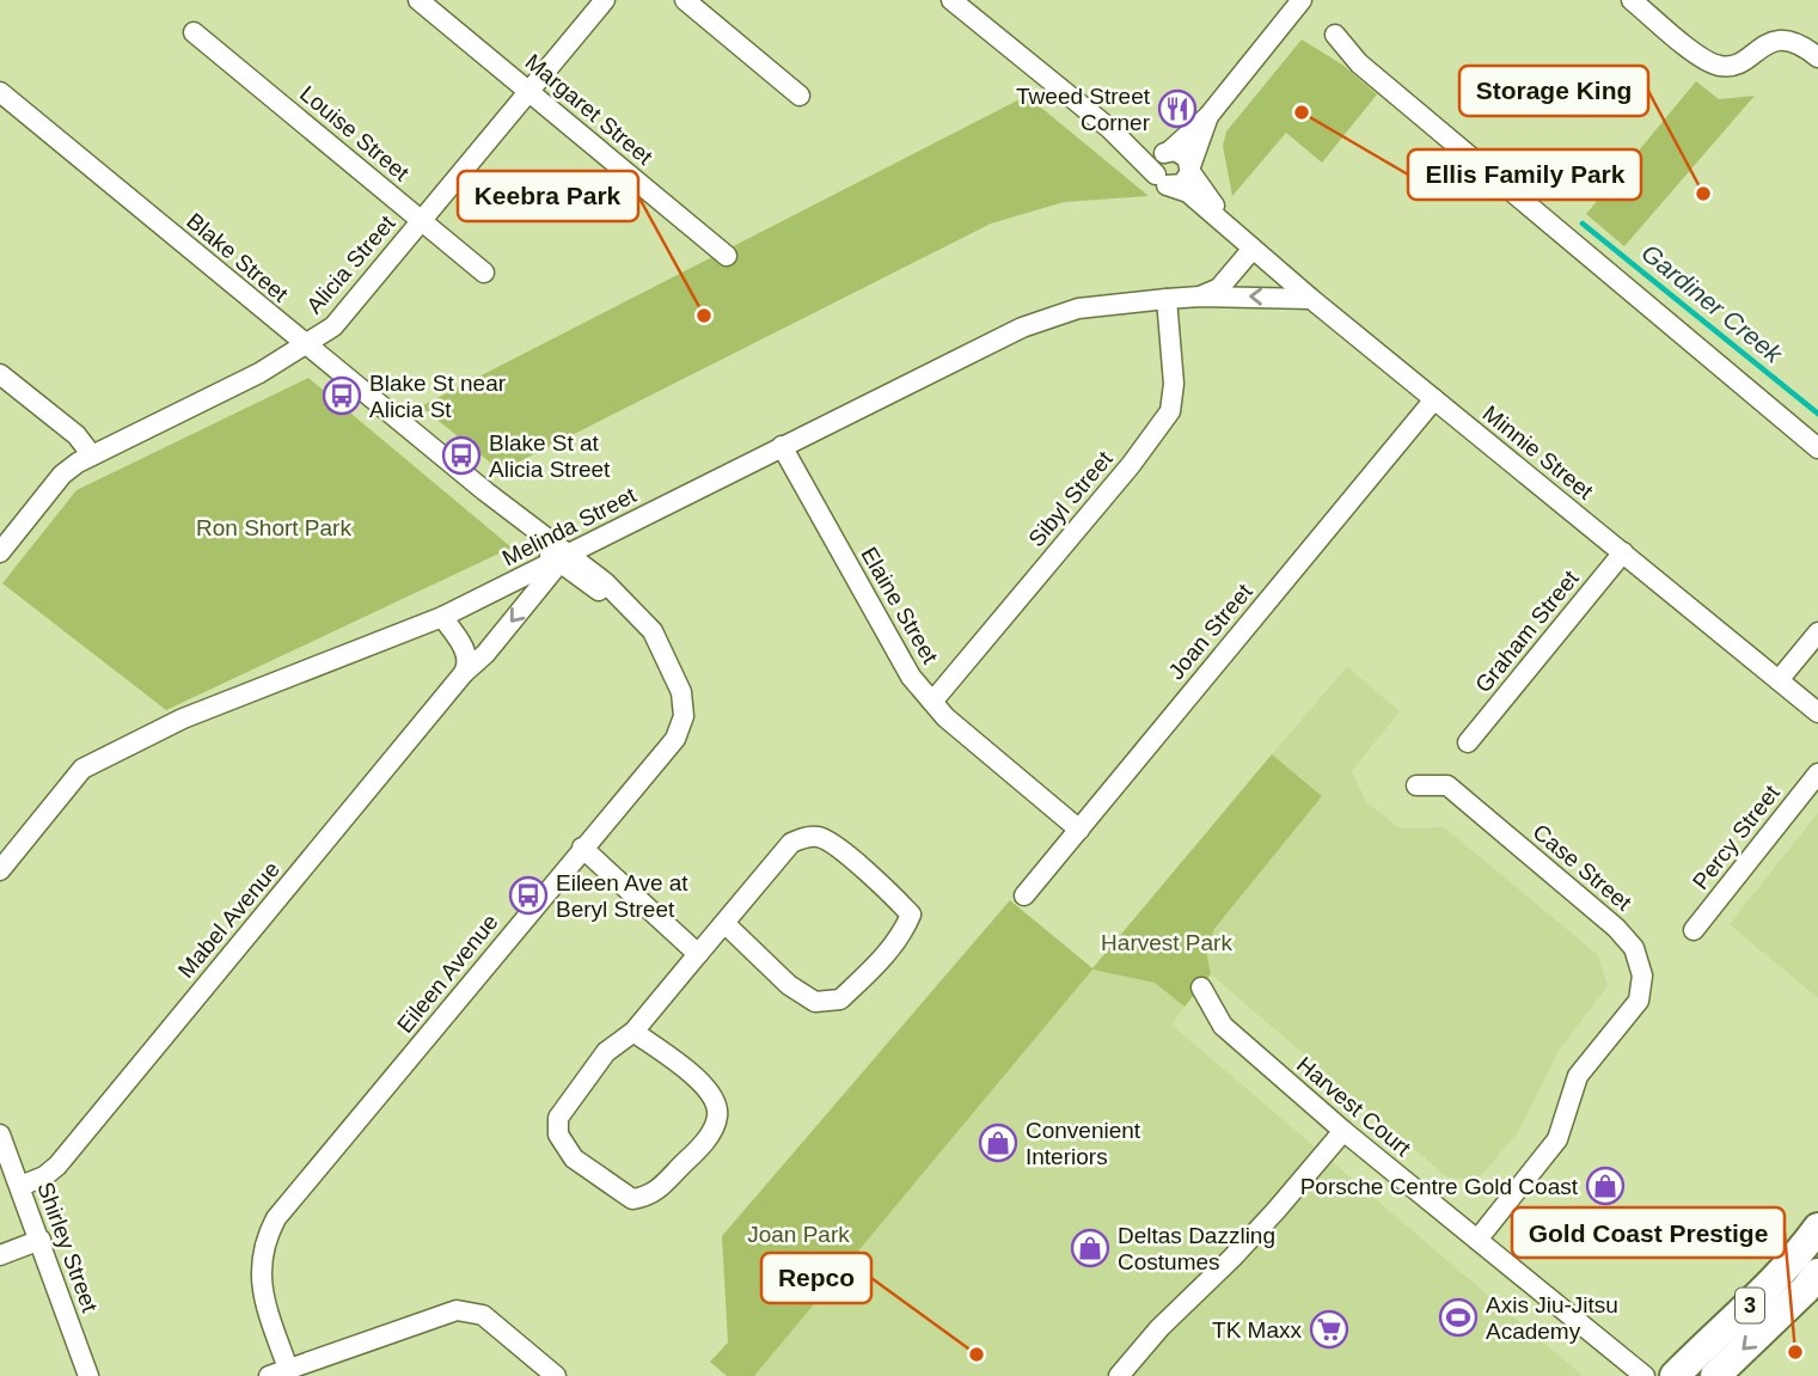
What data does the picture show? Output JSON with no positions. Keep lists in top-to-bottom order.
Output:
{
  "streets": {
    "main road": ["3"],
    "street": [
      "Margaret Street",
      "Louise Street",
      "Blake Street",
      "Alicia Street",
      "Minnie Street",
      "Sibyl Street",
      "Melinda Street",
      "Elaine Street",
      "Joan Street",
      "Graham Street",
      "Percy Street",
      "Case Street",
      "Mabel Avenue",
      "Eileen Avenue",
      "Harvest Court",
      "Shirley Street"
    ]
  },
  "crossings": [
    ["Margaret Street", "Alicia Street"],
    ["Louise Street", "Alicia Street"],
    ["Blake Street", "Alicia Street"],
    ["Blake Street", "Melinda Street"],
    ["Blake Street", "Mabel Avenue"],
    ["Blake Street", "Eileen Avenue"],
    ["Minnie Street", "Melinda Street"],
    ["Minnie Street", "Joan Street"],
    ["Minnie Street", "Graham Street"],
    ["Sibyl Street", "Melinda Street"],
    ["Sibyl Street", "Elaine Street"],
    ["Melinda Street", "Elaine Street"],
    ["Melinda Street", "Mabel Avenue"],
    ["Elaine Street", "Joan Street"],
    ["Case Street", "Harvest Court"],
    ["Mabel Avenue", "Shirley Street"]
  ],
  "water": ["Gardiner Creek"],
  "parks": ["Ron Short Park", "Harvest Park", "Joan Park"],
  "places": {
    "restaurant": ["Tweed Street Corner"],
    "other": [
      "Ellis Family Park",
      "Storage King",
      "Keebra Park",
      "Gold Coast Prestige",
      "Repco"
    ],
    "bus stop": ["Blake St near Alicia St", "Blake St at Alicia Street", "Eileen Ave at Beryl Street"],
    "shop": ["Convenient Interiors", "Porsche Centre Gold Coast", "Deltas Dazzling Costumes"],
    "sports": ["Axis Jiu-Jitsu Academy"],
    "supermarket": ["TK Maxx"]
  }
}
